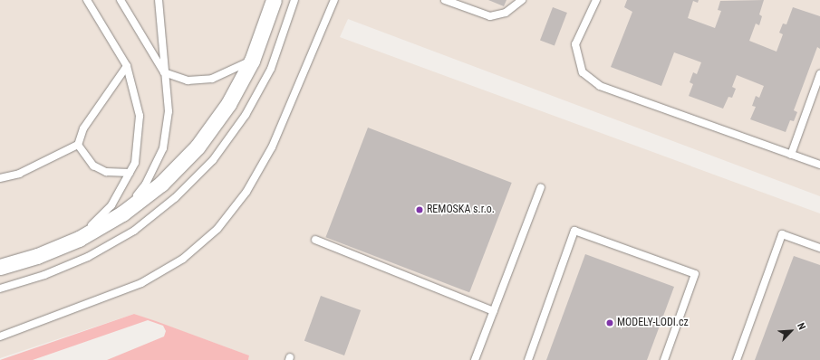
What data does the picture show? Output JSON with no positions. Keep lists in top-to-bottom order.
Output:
{
  "places": ["REMOSKA s.r.o.", "MODELY-LODI.cz"],
  "north": "top right"
}
